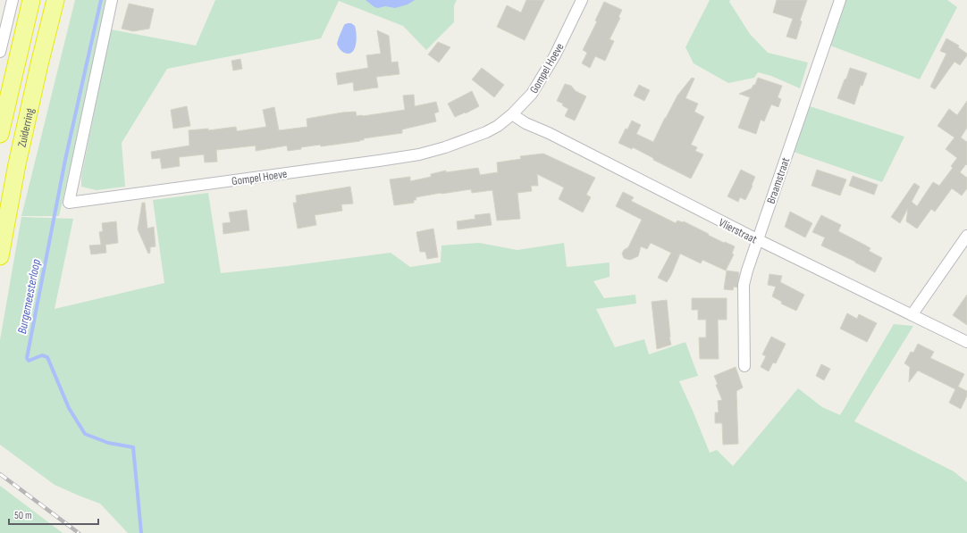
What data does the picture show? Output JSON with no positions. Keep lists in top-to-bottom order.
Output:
{
  "streets": {
    "highway": ["Zuiderring"],
    "street": ["Gompel Hoeve", "Braamstraat", "Vlierstraat"]
  },
  "crossings": [
    ["Gompel Hoeve", "Vlierstraat"],
    ["Braamstraat", "Vlierstraat"]
  ],
  "water": ["Burgemeesterloop"],
  "scale_bar": "50 m"
}
